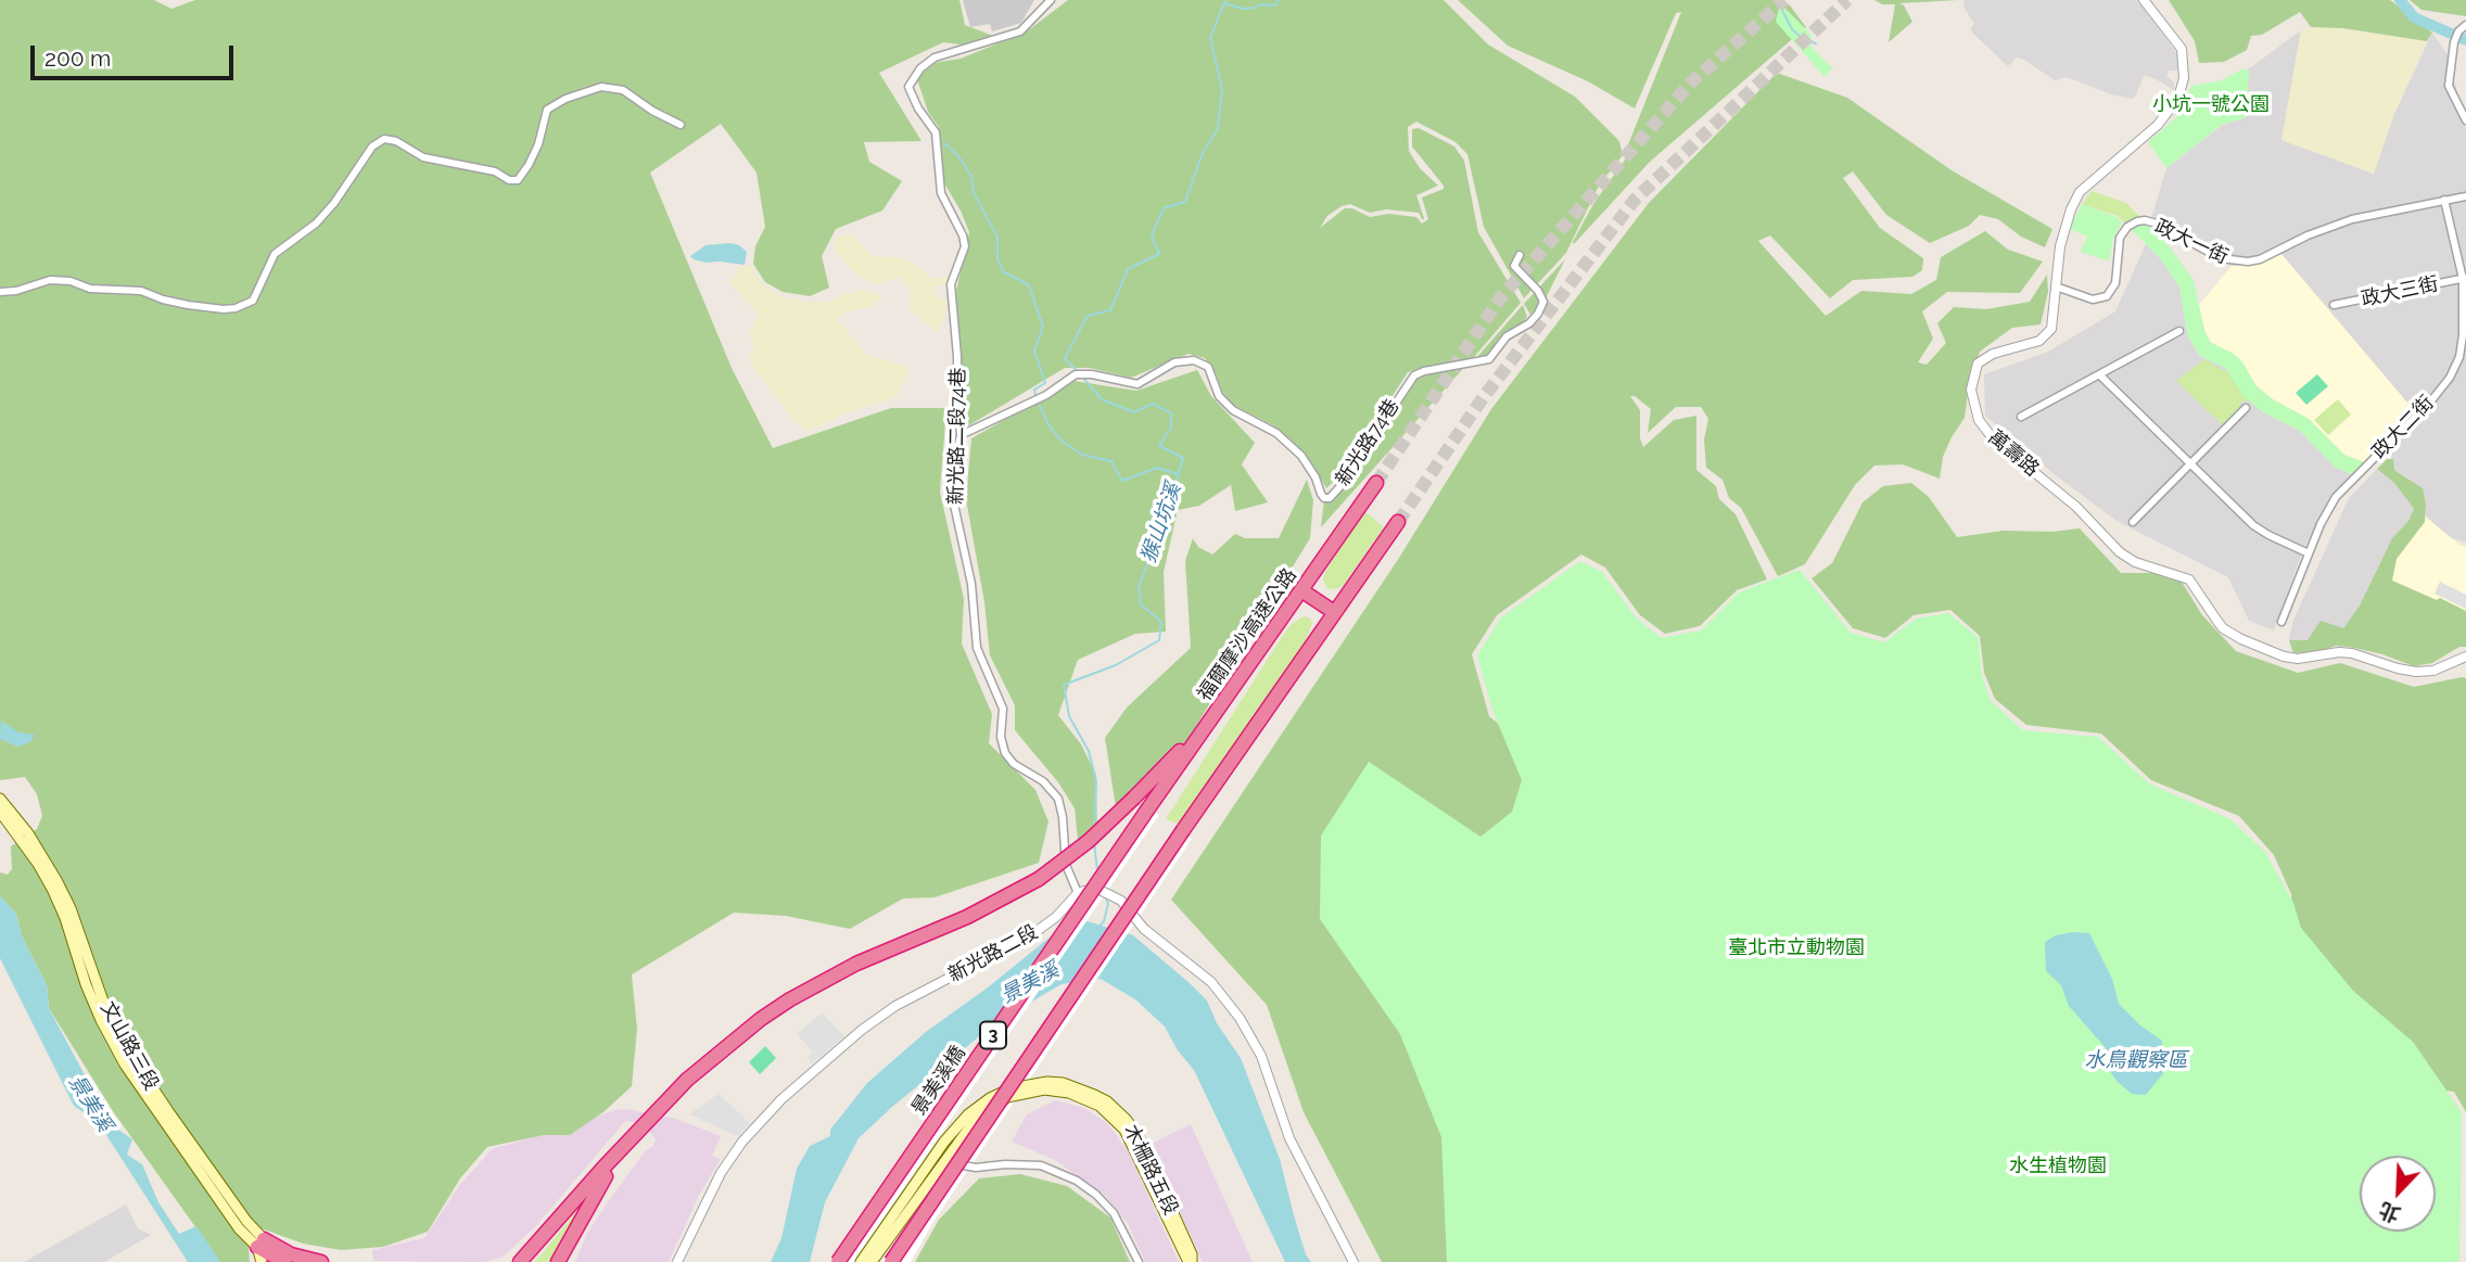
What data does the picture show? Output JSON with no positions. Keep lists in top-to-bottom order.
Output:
{
  "streets": {
    "highway": ["福爾摩沙高速公路", "3", "景美溪橋"],
    "main road": ["文山路三段", "木柵路五段"],
    "street": [
      "政大一街",
      "政大三街",
      "政大二街",
      "新光路二段74巷",
      "新光路74巷",
      "萬壽路",
      "新光路二段"
    ]
  },
  "crossings": [
    ["政大一街", "政大二街"],
    ["政大一街", "萬壽路"],
    ["政大三街", "政大二街"],
    ["新光路二段74巷", "新光路74巷"],
    ["新光路二段74巷", "新光路二段"],
    ["福爾摩沙高速公路", "景美溪橋"]
  ],
  "water": ["猴山坑溪", "景美溪", "水鳥觀察區"],
  "parks": ["小坑一號公園", "臺北市立動物園", "水生植物園"],
  "scale_bar": "200 m",
  "north": "bottom left"
}
